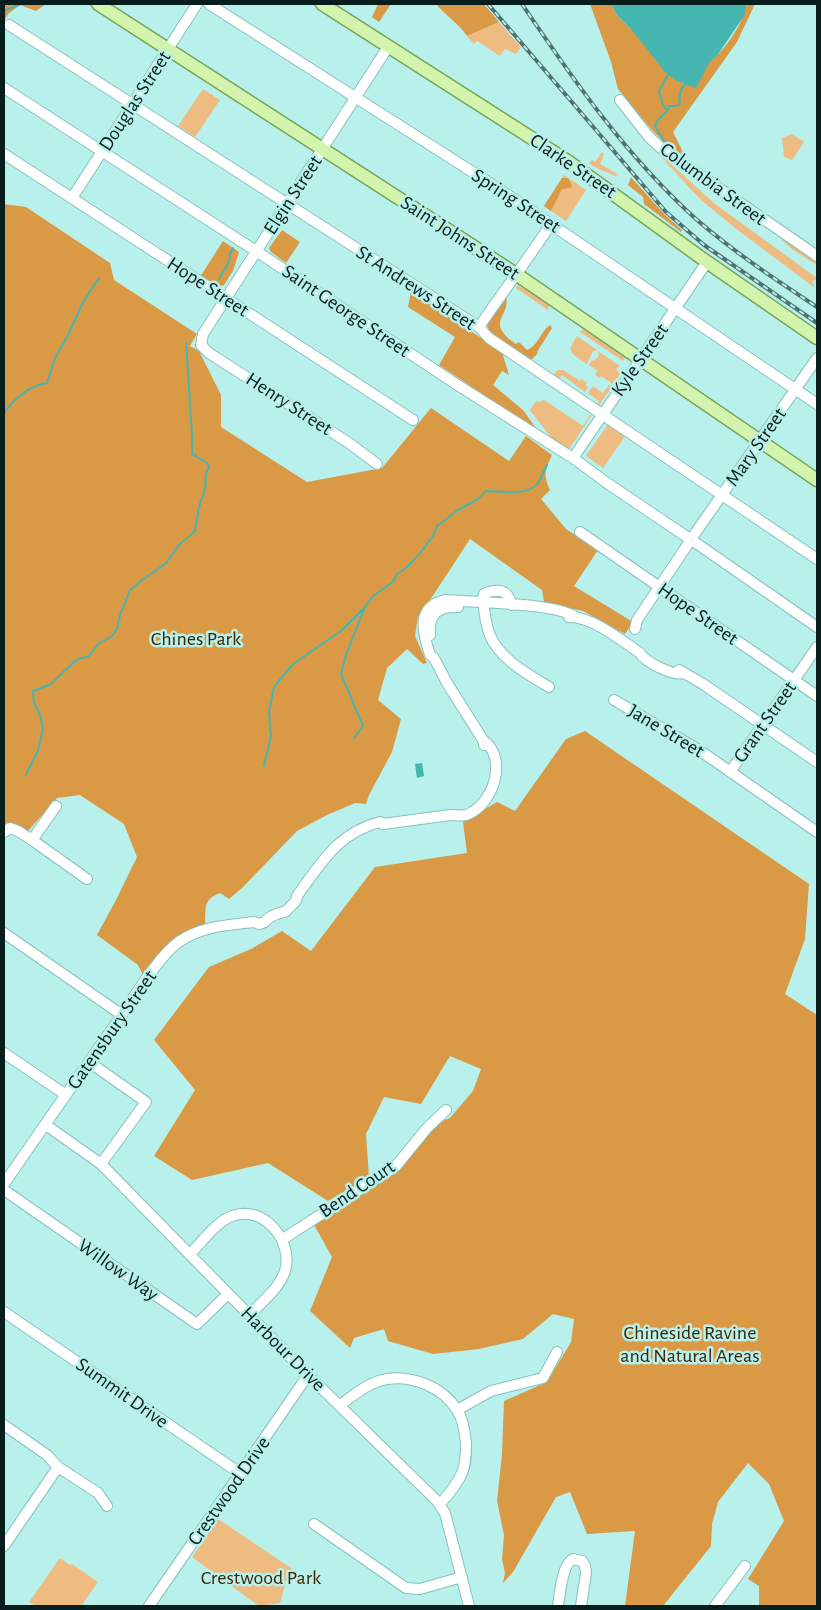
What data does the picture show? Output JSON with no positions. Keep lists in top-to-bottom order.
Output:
{
  "streets": {
    "main road": ["Clarke Street", "Saint Johns Street"],
    "street": [
      "Douglas Street",
      "Columbia Street",
      "Elgin Street",
      "Spring Street",
      "Hope Street",
      "St Andrews Street",
      "Saint George Street",
      "Kyle Street",
      "Henry Street",
      "Mary Street",
      "Grant Street",
      "Jane Street",
      "Gatensbury Street",
      "Bend Court",
      "Willow Way",
      "Harbour Drive",
      "Summit Drive",
      "Crestwood Drive"
    ]
  },
  "crossings": [
    ["Douglas Street", "Saint Johns Street"],
    ["Douglas Street", "Hope Street"],
    ["Douglas Street", "St Andrews Street"],
    ["Douglas Street", "Saint George Street"],
    ["Clarke Street", "Elgin Street"],
    ["Clarke Street", "Kyle Street"],
    ["Elgin Street", "Spring Street"],
    ["Elgin Street", "Saint Johns Street"],
    ["Elgin Street", "Hope Street"],
    ["Elgin Street", "St Andrews Street"],
    ["Elgin Street", "Saint George Street"],
    ["Elgin Street", "Henry Street"],
    ["Spring Street", "Kyle Street"],
    ["Spring Street", "Mary Street"],
    ["Saint Johns Street", "Kyle Street"],
    ["Saint Johns Street", "Mary Street"],
    ["Hope Street", "Mary Street"],
    ["Hope Street", "Grant Street"],
    ["St Andrews Street", "Kyle Street"],
    ["St Andrews Street", "Mary Street"],
    ["Saint George Street", "Kyle Street"],
    ["Saint George Street", "Mary Street"],
    ["Grant Street", "Jane Street"],
    ["Gatensbury Street", "Harbour Drive"],
    ["Bend Court", "Willow Way"],
    ["Bend Court", "Harbour Drive"],
    ["Willow Way", "Harbour Drive"],
    ["Harbour Drive", "Crestwood Drive"],
    ["Summit Drive", "Crestwood Drive"]
  ],
  "parks": ["Chines Park", "Chineside Ravine and Natural Areas", "Crestwood Park"]
}
